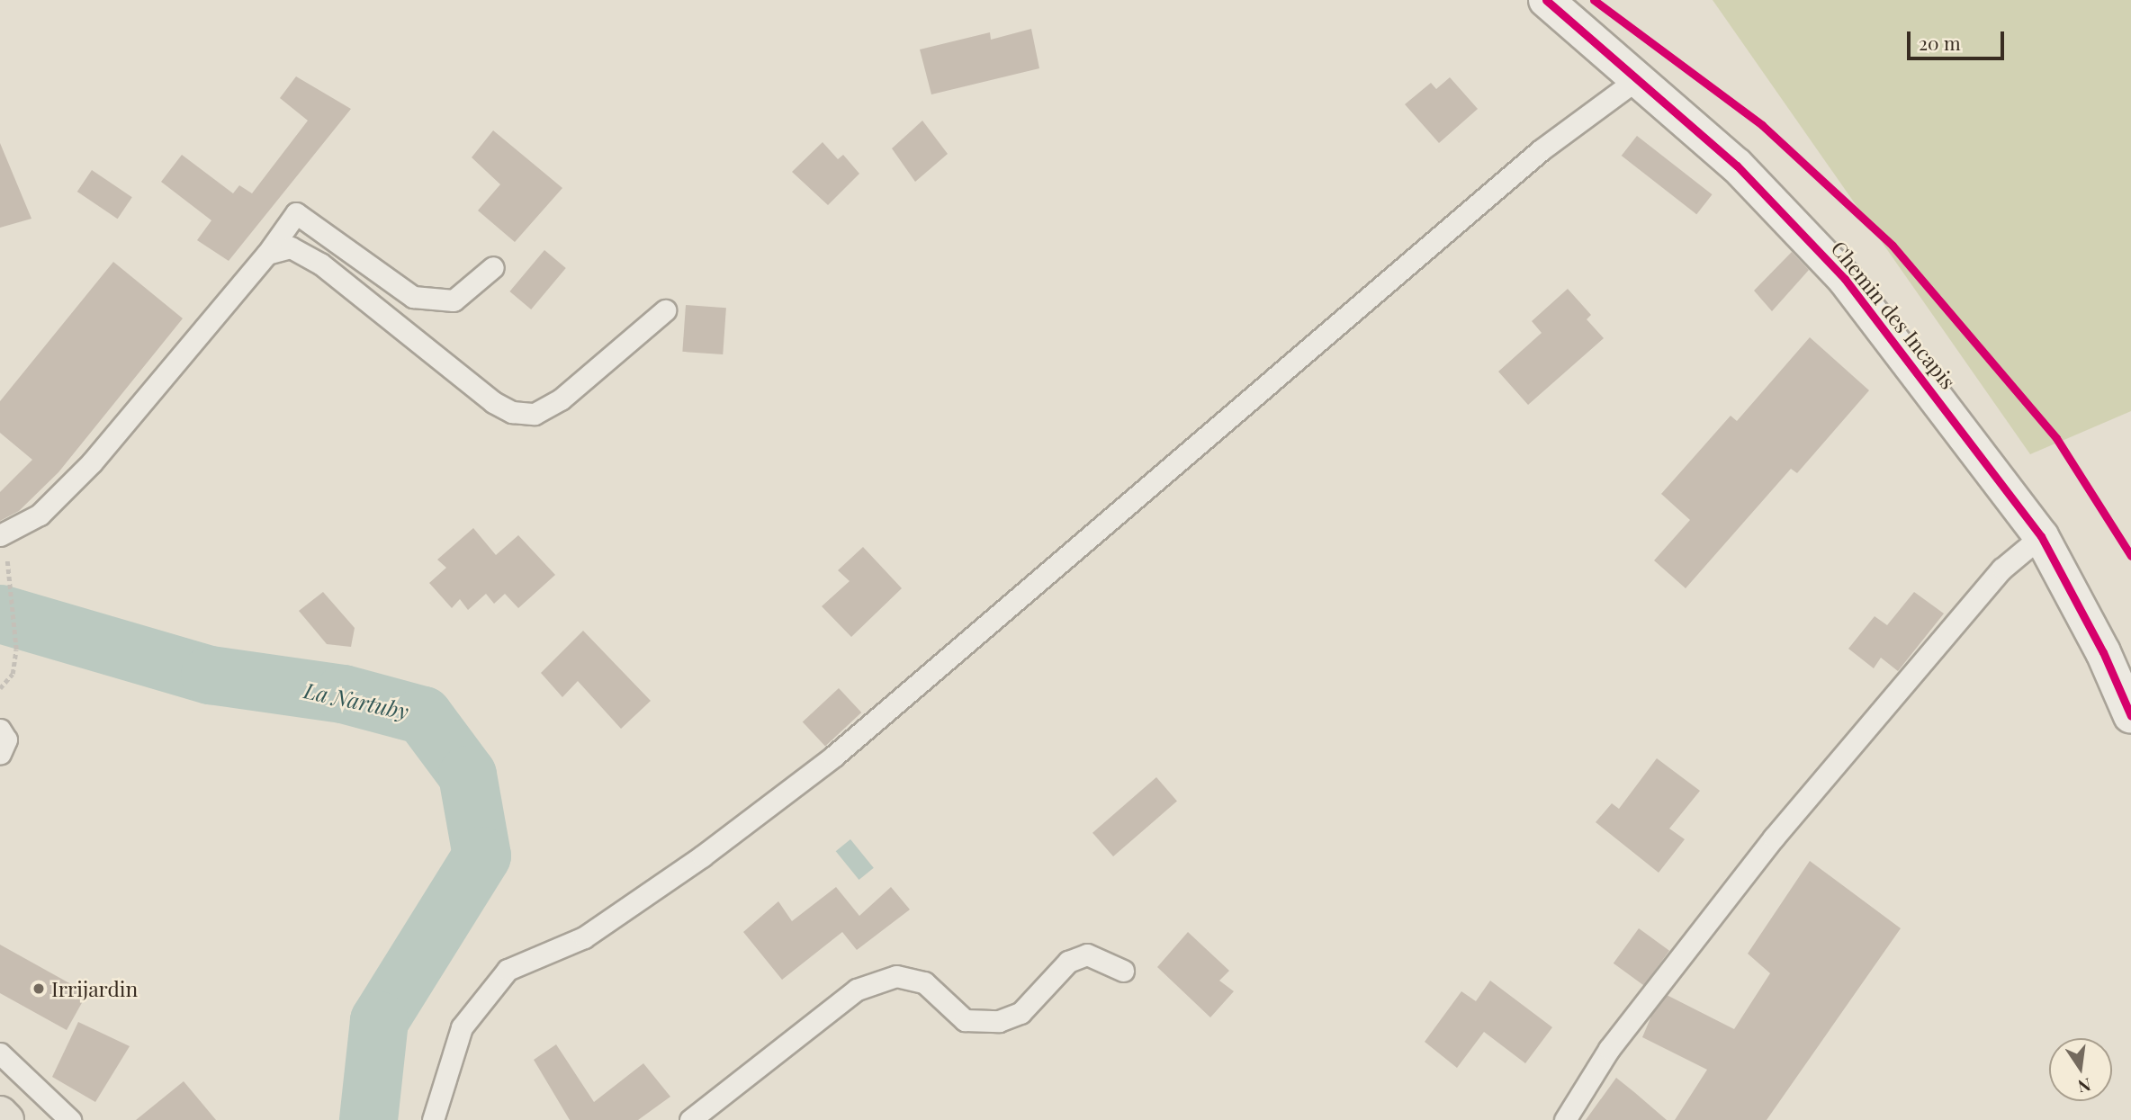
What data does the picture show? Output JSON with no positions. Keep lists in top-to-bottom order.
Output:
{
  "streets": {
    "street": ["Chemin des Incapis"]
  },
  "water": ["La Nartuby"],
  "places": ["Irrijardin"],
  "scale_bar": "20 m",
  "north": "bottom"
}
